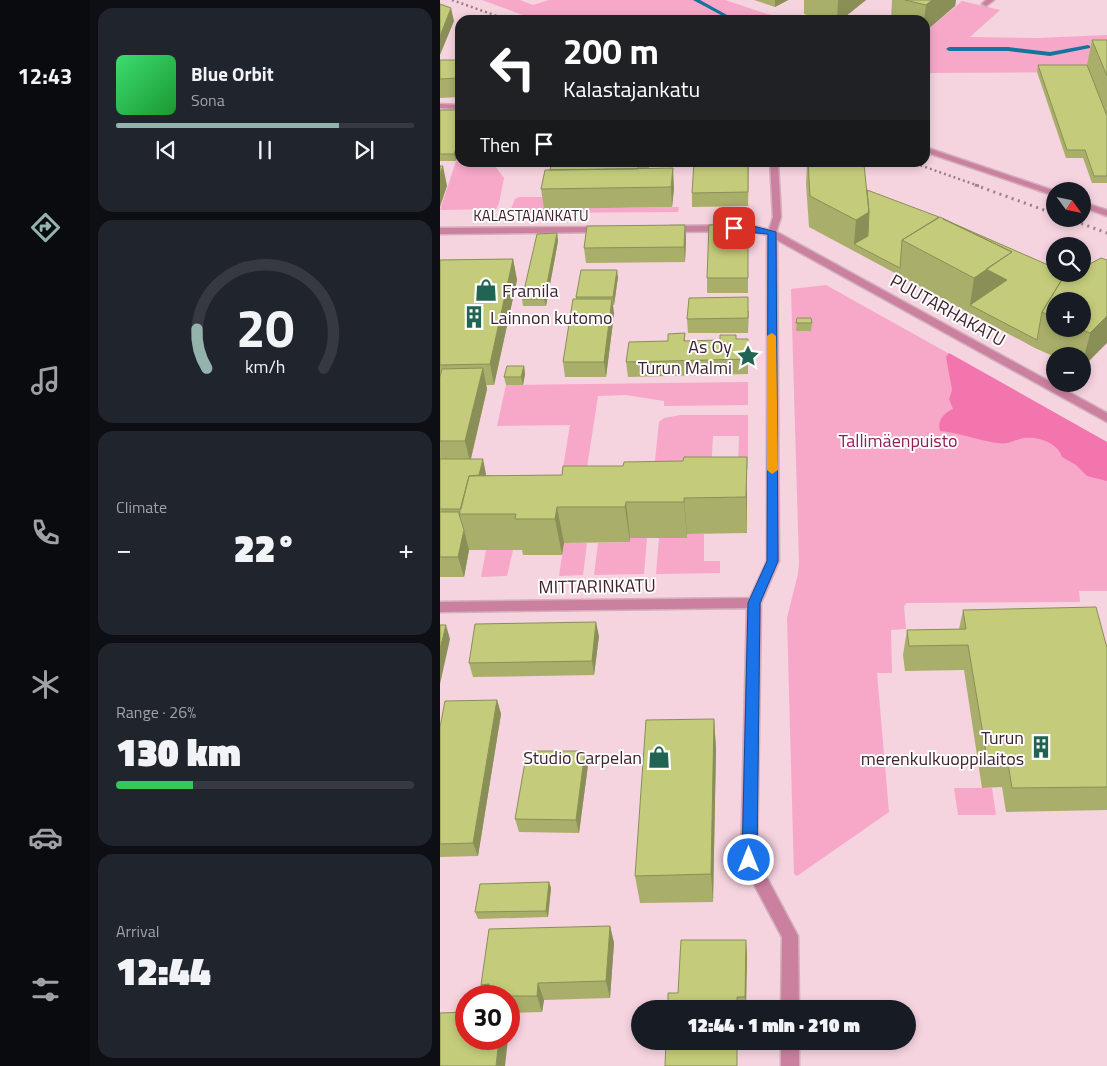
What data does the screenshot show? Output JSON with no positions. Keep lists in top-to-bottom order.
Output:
{
  "streets": {
    "street": ["KALASTAJANKATU", "PUUTARHAKATU", "MITTARINKATU"]
  },
  "parks": ["Tallimäenpuisto"],
  "places": {
    "shop": ["Framila", "Studio Carpelan"],
    "building": ["Lainnon kutomo", "Turun merenkulkuoppilaitos"],
    "place": ["As Oy Turun Malmi"]
  },
  "north": "bottom right",
  "page": {
    "tabs": "12:43",
    "turn": ["200 m", "Kalastajankatu"],
    "song": ["Blue Orbit", "Sona"],
    "then": "Then",
    "map_buttons": ["+", "−"],
    "tile": [
      "Climate",
      ["Range · 26%", "130 km"],
      ["Arrival", "12:44"]
    ],
    "heat": ["−", "22°", "+"],
    "limit": "30",
    "trip": "12:44 · 1 min · 210 m",
    "gauge": ["20", "km/h"]
  }
}
